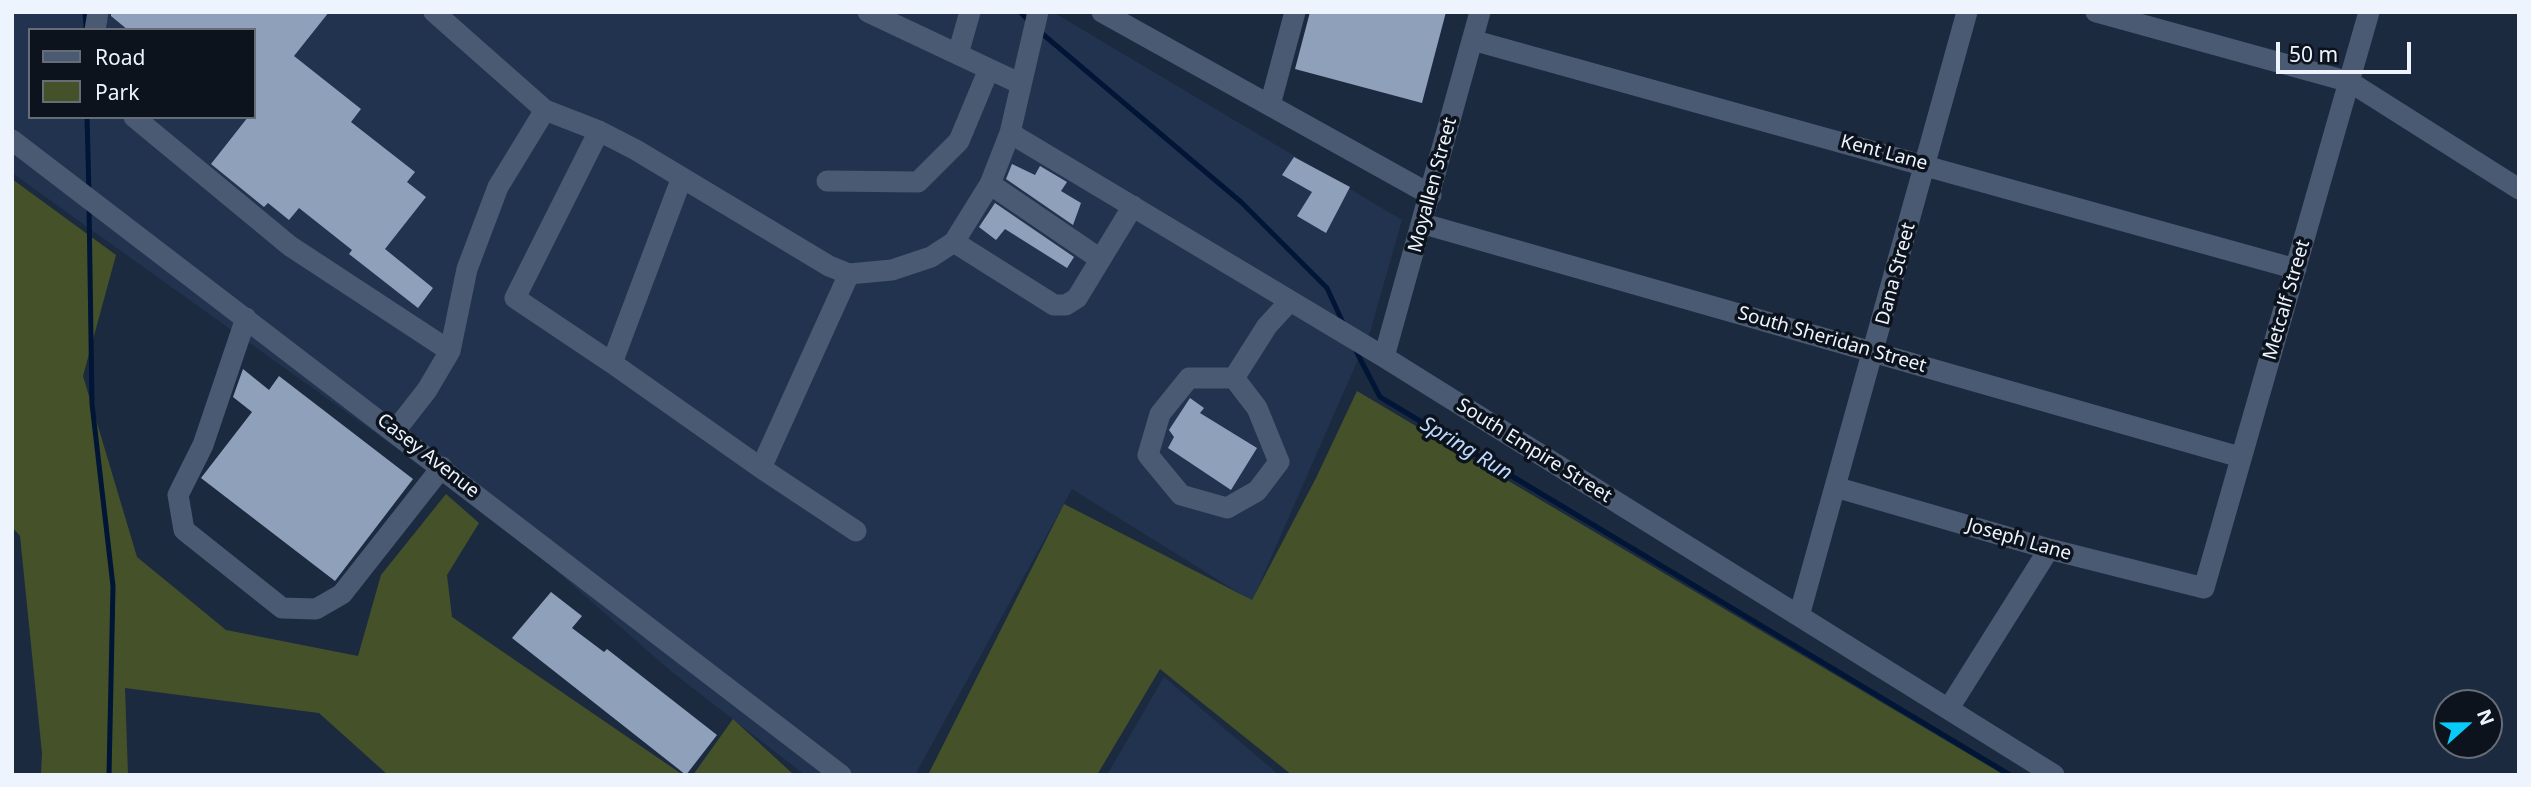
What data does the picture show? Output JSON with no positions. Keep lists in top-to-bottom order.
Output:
{
  "streets": {
    "street": [
      "Kent Lane",
      "Moyallen Street",
      "Dana Street",
      "Metcalf Street",
      "South Sheridan Street",
      "South Empire Street",
      "Casey Avenue",
      "Joseph Lane"
    ]
  },
  "crossings": [
    ["Kent Lane", "Moyallen Street"],
    ["Kent Lane", "Dana Street"],
    ["Kent Lane", "Metcalf Street"],
    ["Moyallen Street", "South Sheridan Street"],
    ["Moyallen Street", "South Empire Street"],
    ["Dana Street", "South Sheridan Street"],
    ["Dana Street", "South Empire Street"],
    ["Dana Street", "Joseph Lane"],
    ["Metcalf Street", "South Sheridan Street"],
    ["Metcalf Street", "Joseph Lane"]
  ],
  "water": ["Spring Run"],
  "legend": ["Road", "Park"],
  "scale_bar": "50 m",
  "north": "right"
}
